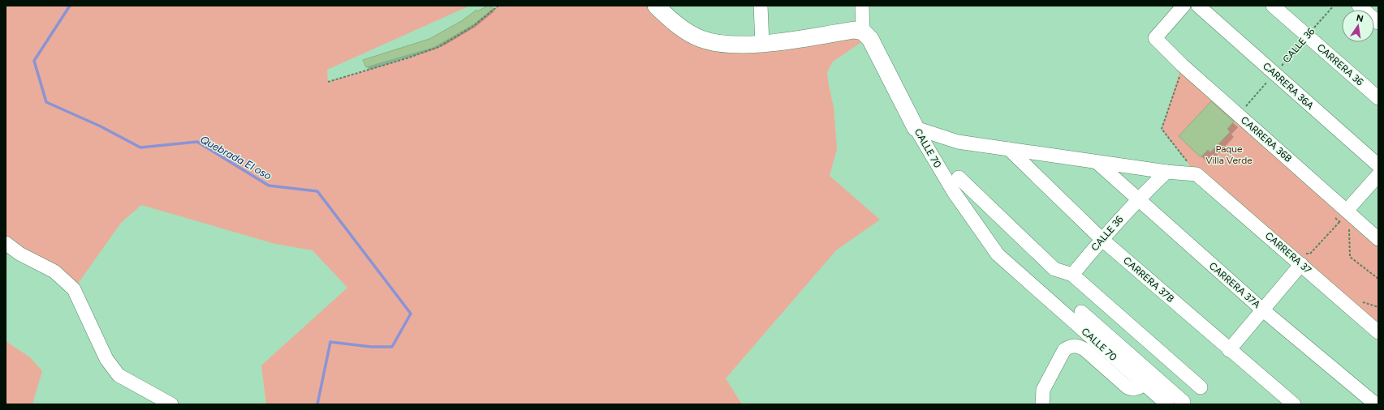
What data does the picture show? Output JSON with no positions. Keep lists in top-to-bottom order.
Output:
{
  "streets": {
    "main road": ["CALLE 70"],
    "street": [
      "CALLE 36",
      "CARRERA 36",
      "CARRERA 36A",
      "CARRERA 36B",
      "CARRERA 37",
      "CARRERA 37B",
      "CARRERA 37A"
    ]
  },
  "crossings": [
    ["CALLE 36", "CARRERA 36"],
    ["CALLE 36", "CARRERA 36A"],
    ["CALLE 36", "CARRERA 36B"],
    ["CALLE 36", "CARRERA 37B"],
    ["CALLE 36", "CARRERA 37A"]
  ],
  "water": ["Quebrada El oso"],
  "parks": ["Paque Villa Verde"],
  "north": "top"
}
